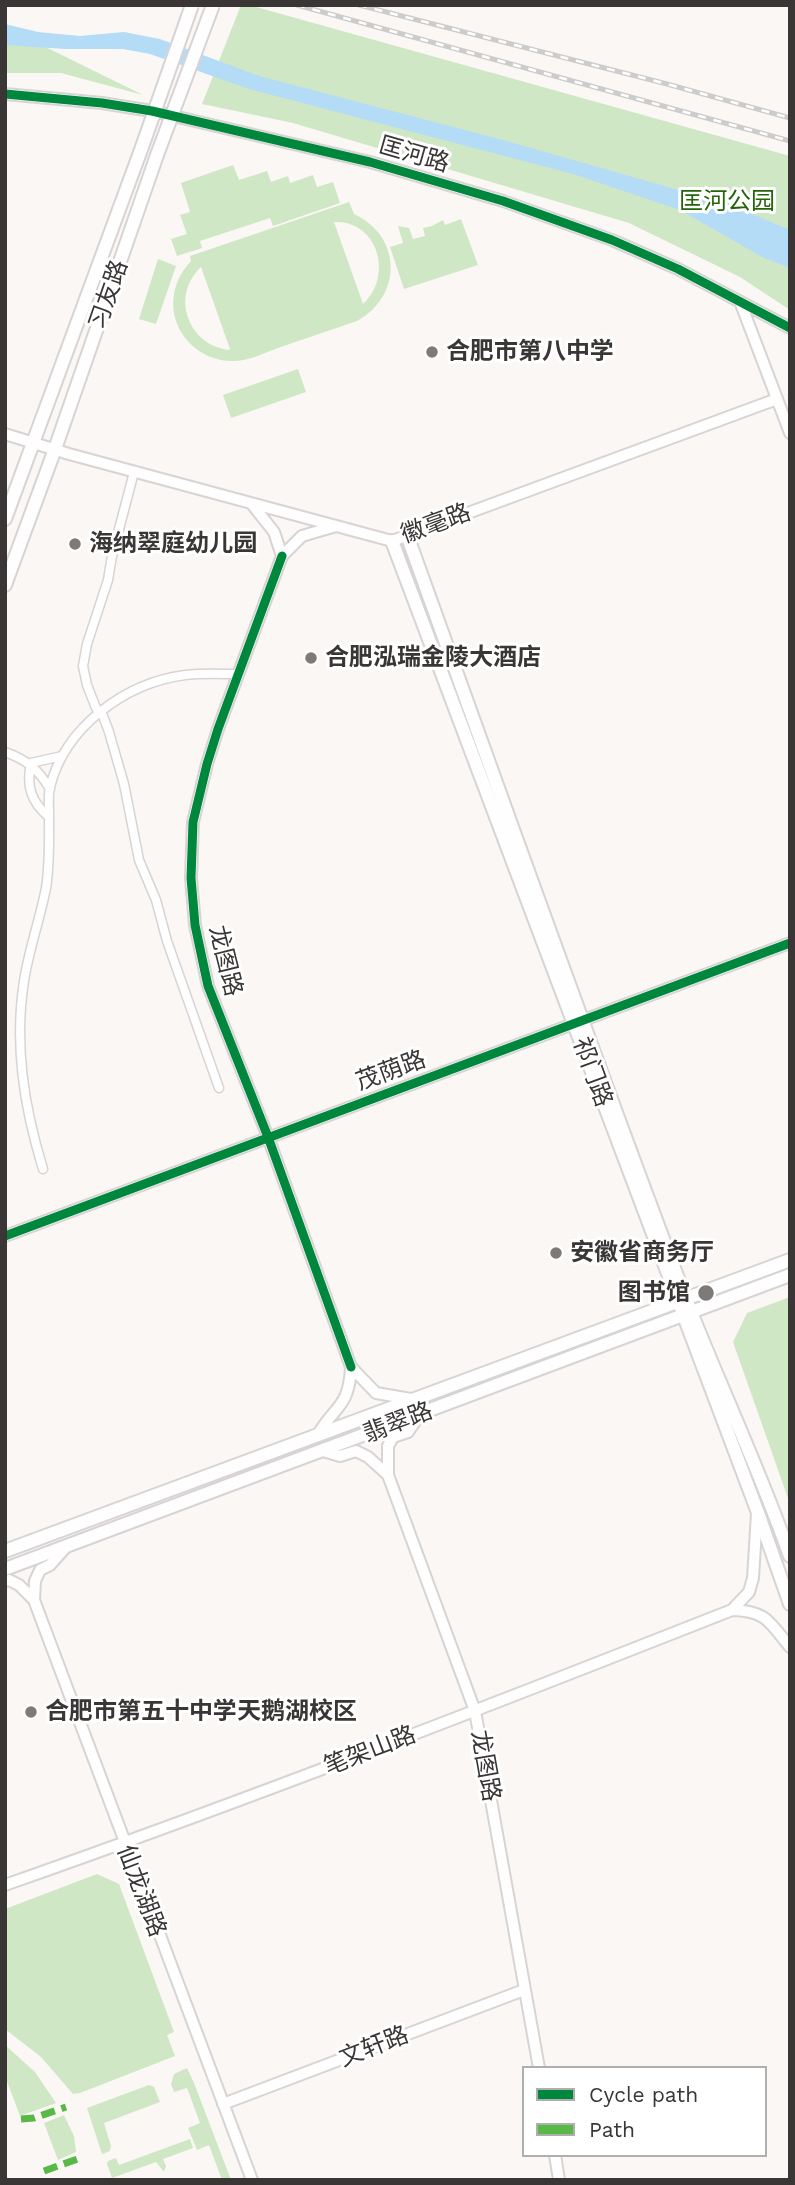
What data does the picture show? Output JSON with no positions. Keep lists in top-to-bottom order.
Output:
{
  "streets": {
    "main road": ["习友路", "祁门路", "翡翠路"],
    "street": [
      "匡河路",
      "徽毫路",
      "龙图路",
      "茂荫路",
      "笔架山路",
      "仙龙湖路",
      "文轩路"
    ]
  },
  "crossings": [
    ["习友路", "徽毫路"],
    ["徽毫路", "祁门路"],
    ["龙图路", "茂荫路"],
    ["龙图路", "笔架山路"],
    ["龙图路", "文轩路"],
    ["茂荫路", "祁门路"],
    ["祁门路", "翡翠路"],
    ["笔架山路", "仙龙湖路"],
    ["仙龙湖路", "文轩路"]
  ],
  "parks": ["匡河公园"],
  "places": [
    "合肥市第八中学",
    "海纳翠庭幼儿园",
    "合肥泓瑞金陵大酒店",
    "安徽省商务厅",
    "图书馆",
    "合肥市第五十中学天鹅湖校区"
  ],
  "legend": ["Cycle path", "Path"]
}
